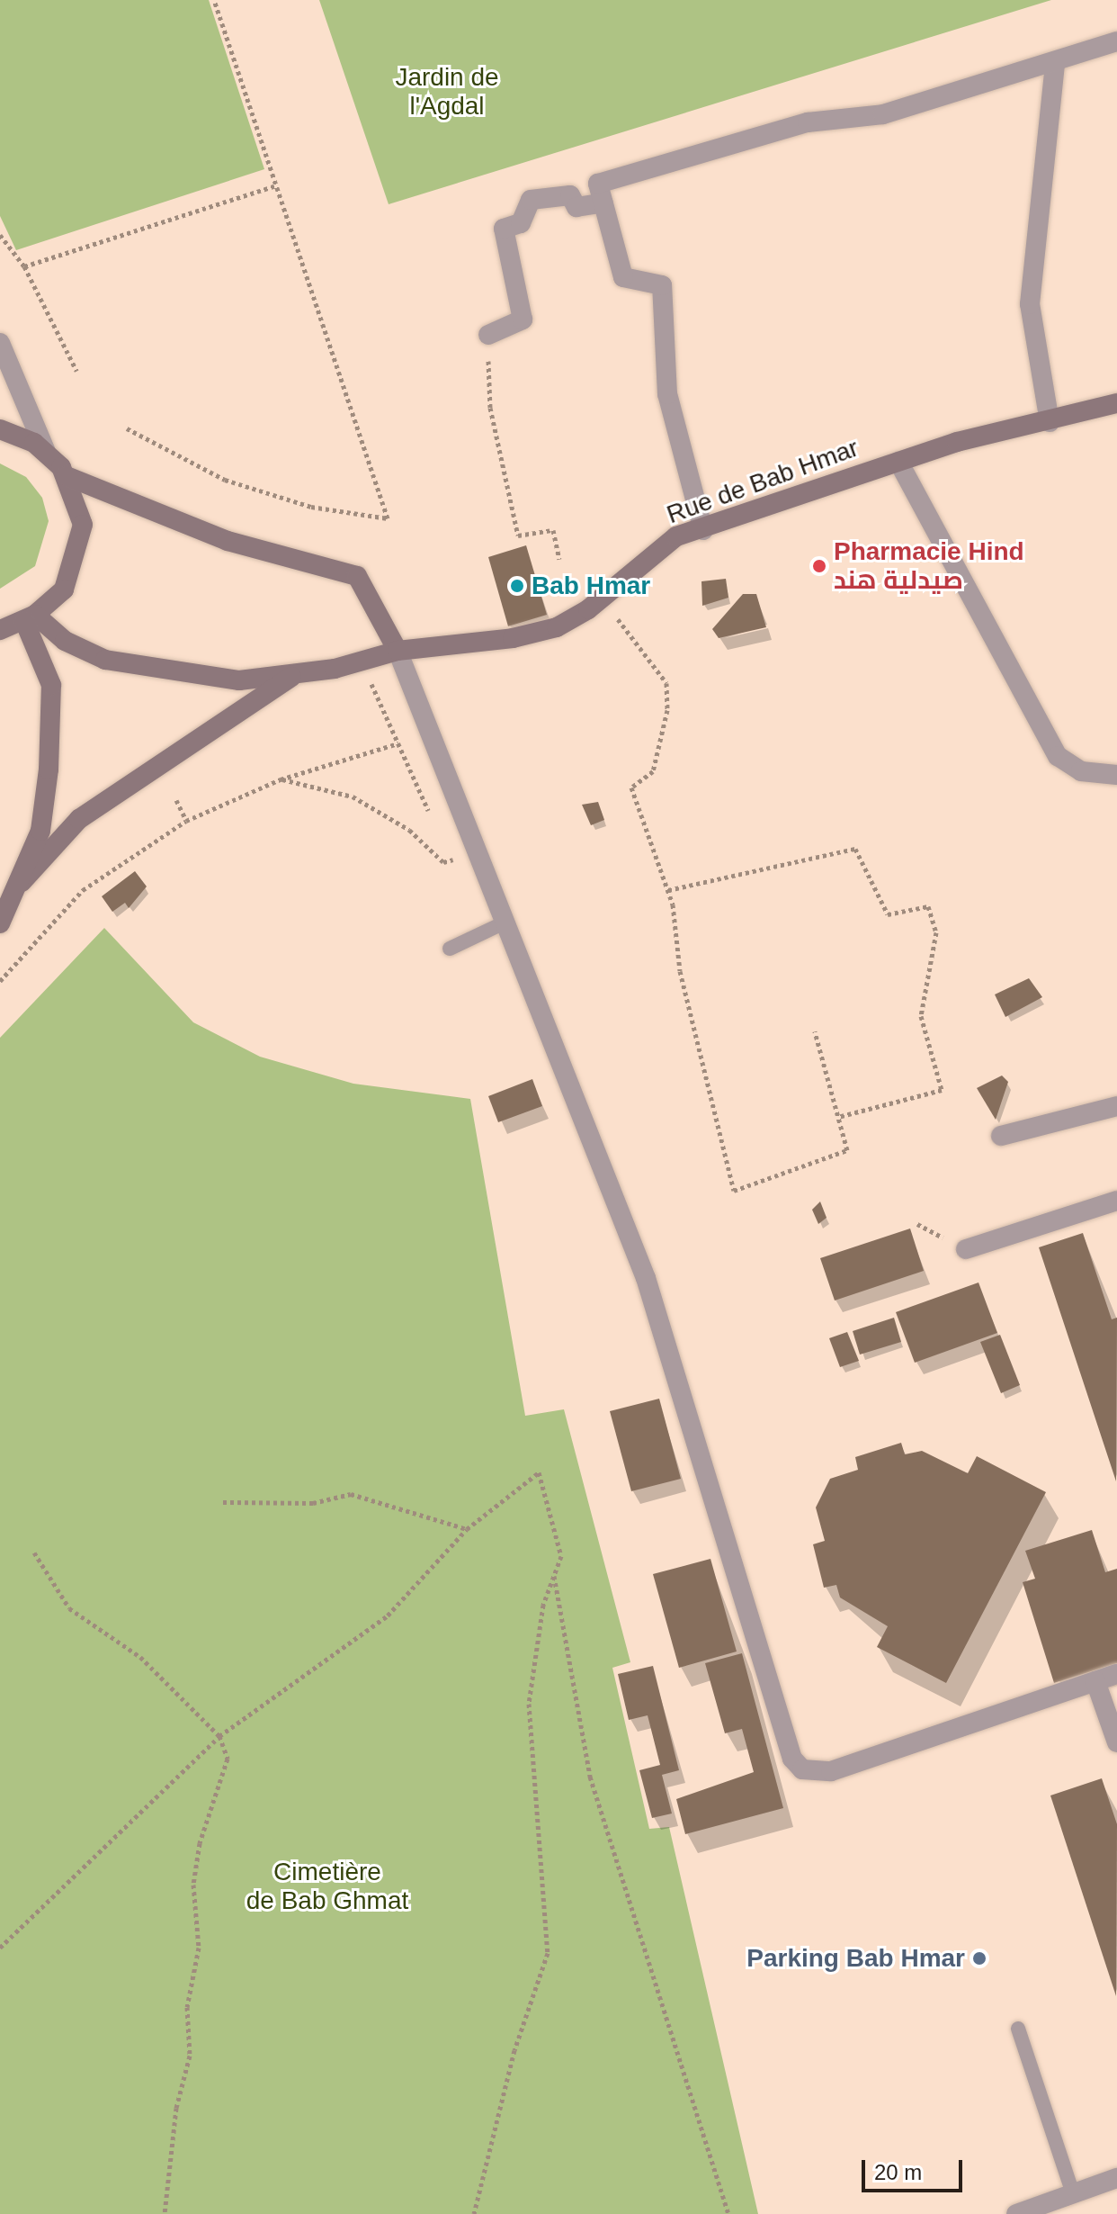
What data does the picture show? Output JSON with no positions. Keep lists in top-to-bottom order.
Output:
{
  "streets": {
    "main road": ["Rue de Bab Hmar"]
  },
  "parks": ["Jardin de l'Agdal", "Cimetière de Bab Ghmat"],
  "places": ["Pharmacie Hind صيدلية هند", "Bab Hmar", "Parking Bab Hmar"],
  "scale_bar": "20 m"
}
